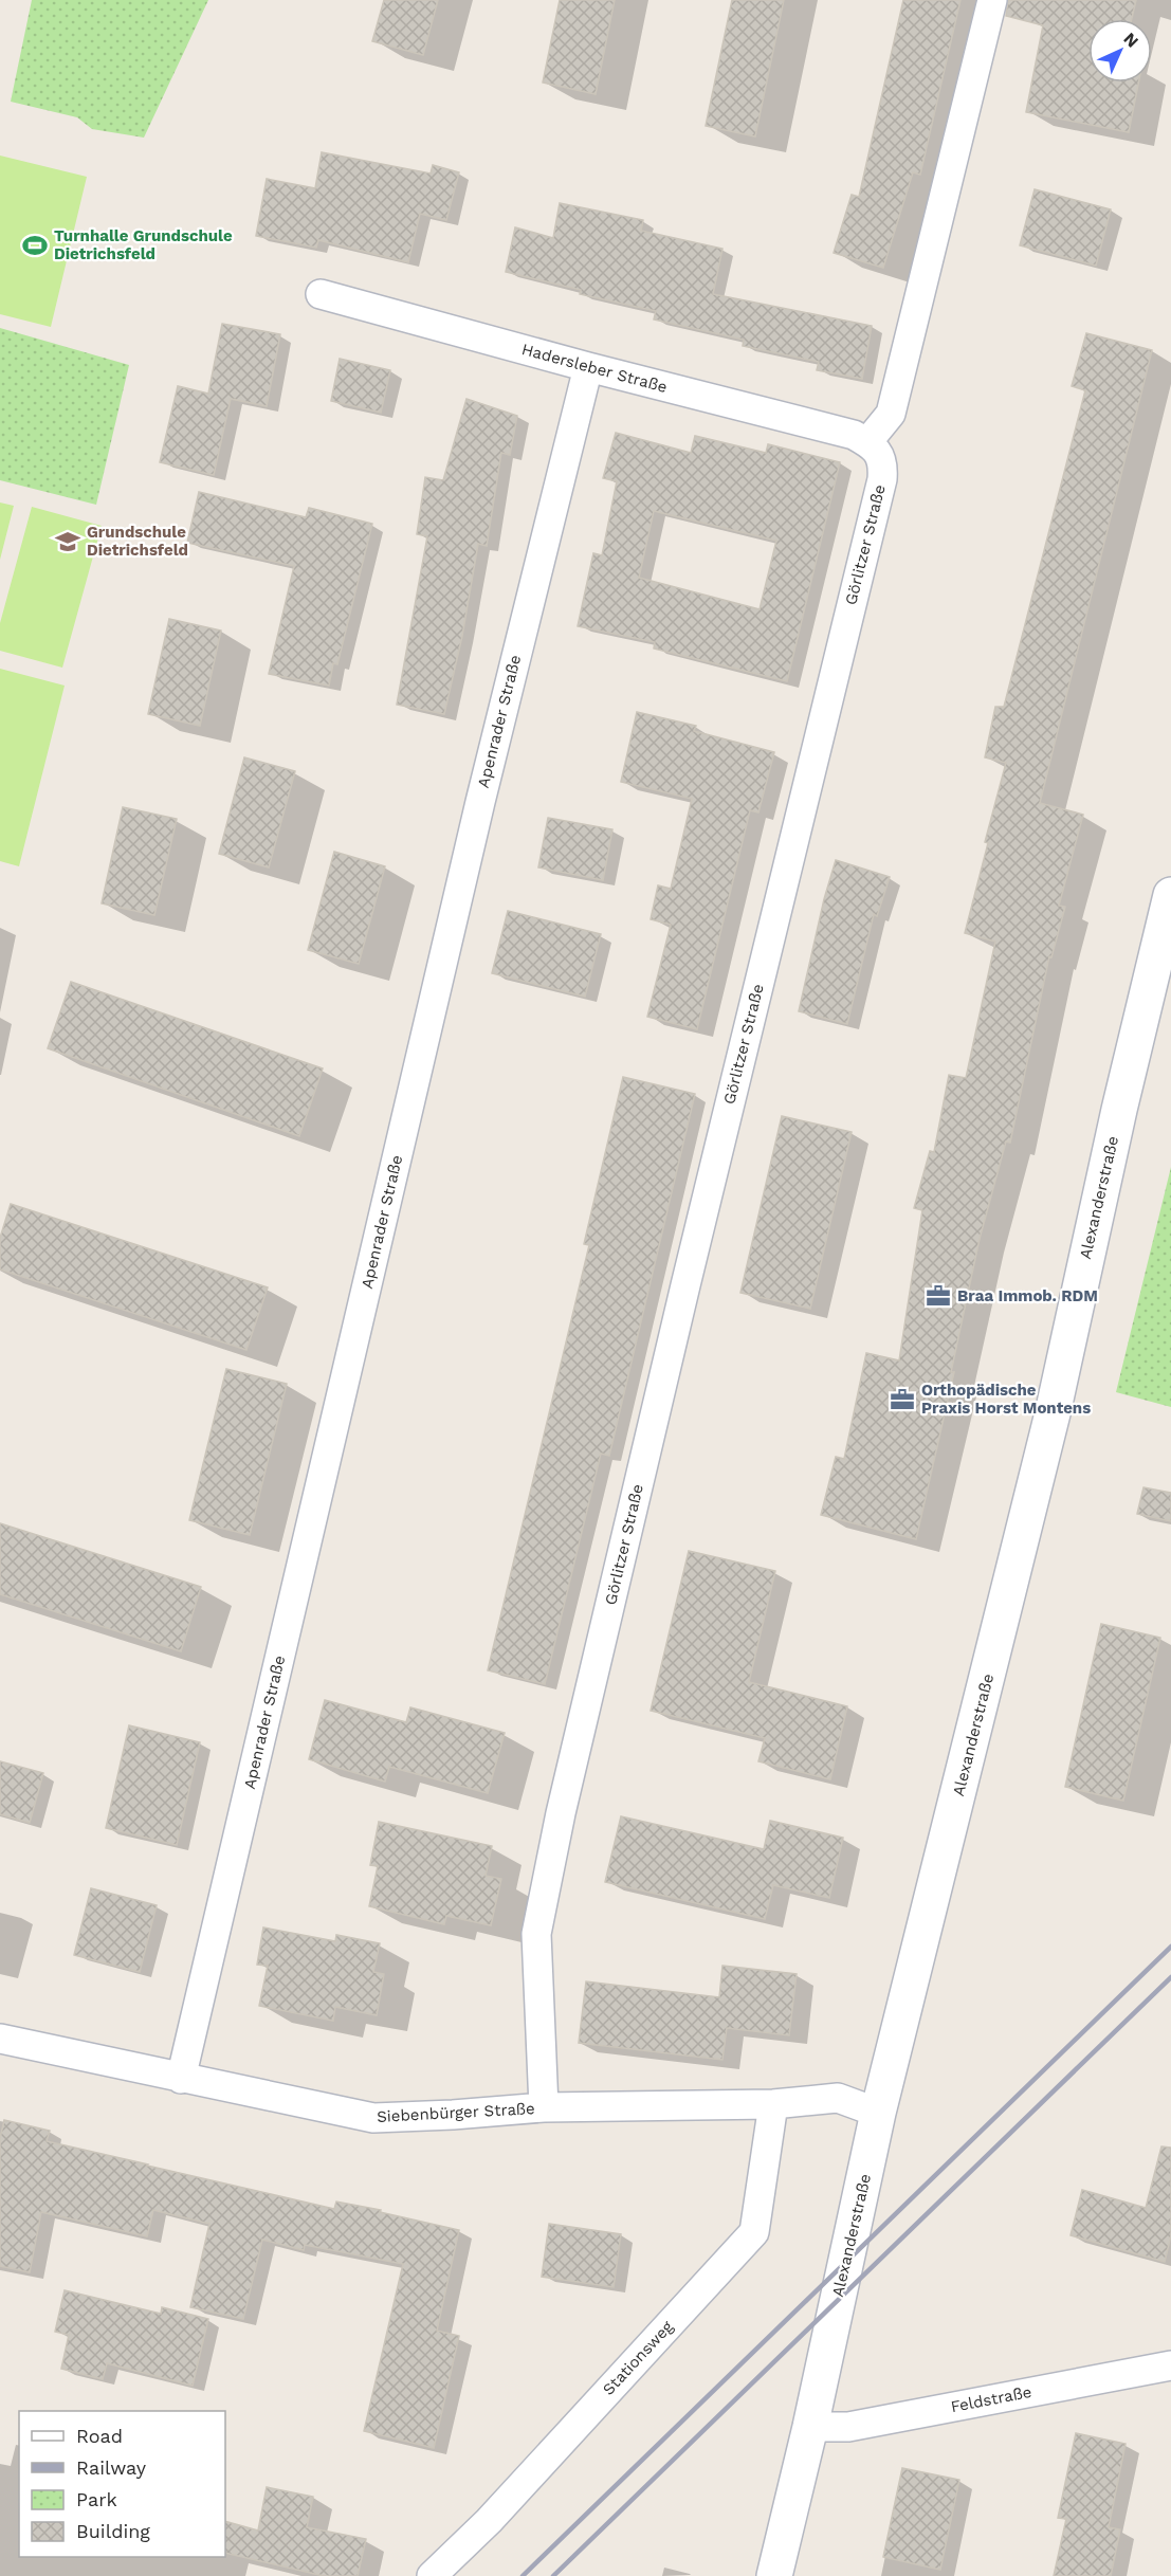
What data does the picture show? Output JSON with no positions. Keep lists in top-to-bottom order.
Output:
{
  "streets": {
    "main road": ["Alexanderstraße"],
    "street": [
      "Hadersleber Straße",
      "Görlitzer Straße",
      "Apenrader Straße",
      "Siebenbürger Straße",
      "Stationsweg",
      "Feldstraße"
    ]
  },
  "crossings": [
    ["Hadersleber Straße", "Görlitzer Straße"],
    ["Hadersleber Straße", "Apenrader Straße"],
    ["Görlitzer Straße", "Siebenbürger Straße"],
    ["Apenrader Straße", "Siebenbürger Straße"],
    ["Alexanderstraße", "Siebenbürger Straße"],
    ["Alexanderstraße", "Feldstraße"],
    ["Siebenbürger Straße", "Stationsweg"]
  ],
  "places": {
    "sports": ["Turnhalle Grundschule Dietrichsfeld"],
    "school or university": ["Grundschule Dietrichsfeld"],
    "office": ["Braa Immob. RDM", "Orthopädische Praxis Horst Montens"]
  },
  "legend": [
    "Road",
    "Railway",
    "Park",
    "Building"
  ],
  "north": "top right"
}
